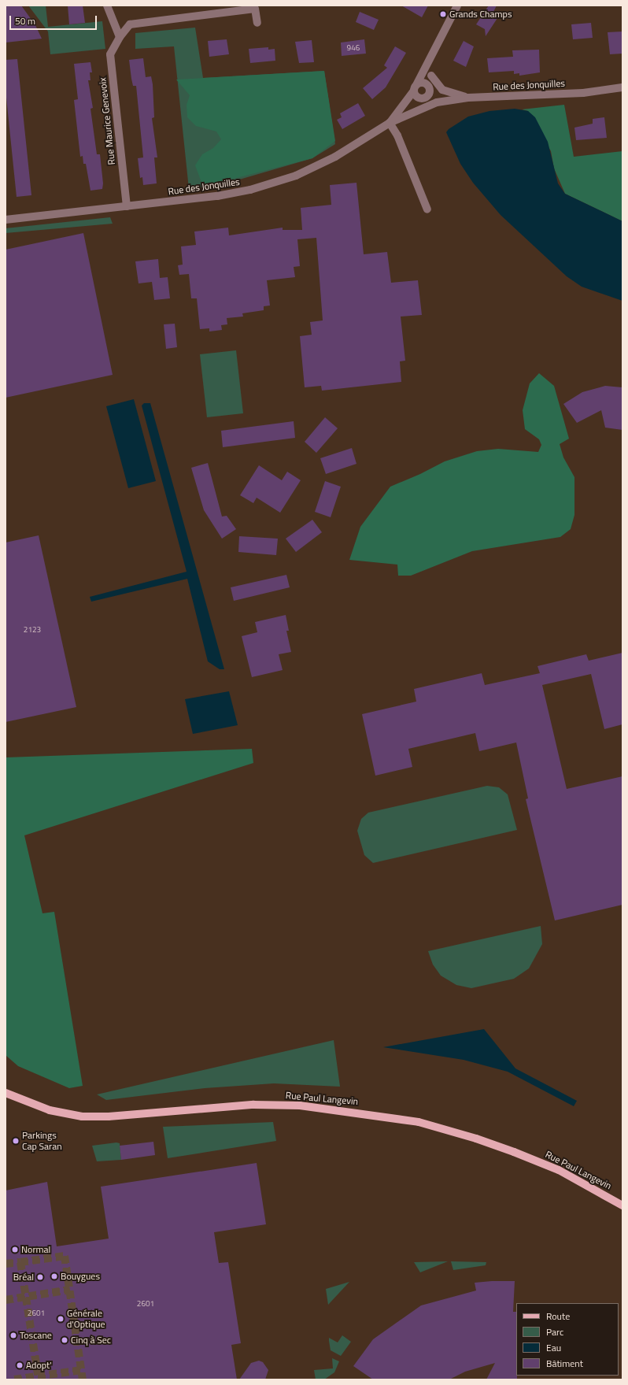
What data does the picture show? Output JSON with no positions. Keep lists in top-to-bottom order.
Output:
{
  "streets": {
    "main road": ["Rue Paul Langevin"],
    "street": ["Rue des Jonquilles", "Rue Maurice Genevoix"]
  },
  "crossings": [
    ["Rue des Jonquilles", "Rue Maurice Genevoix"]
  ],
  "places": [
    "Grands Champs",
    "Parkings Cap Saran",
    "Normal",
    "Bouygues",
    "Bréal",
    "Générale d'Optique",
    "Toscane",
    "Cinq à Sec",
    "Adopt'"
  ],
  "house_numbers": [
    "946",
    "2123",
    "2601",
    "2601"
  ],
  "legend": [
    "Route",
    "Parc",
    "Eau",
    "Bâtiment"
  ],
  "scale_bar": "50 m"
}
